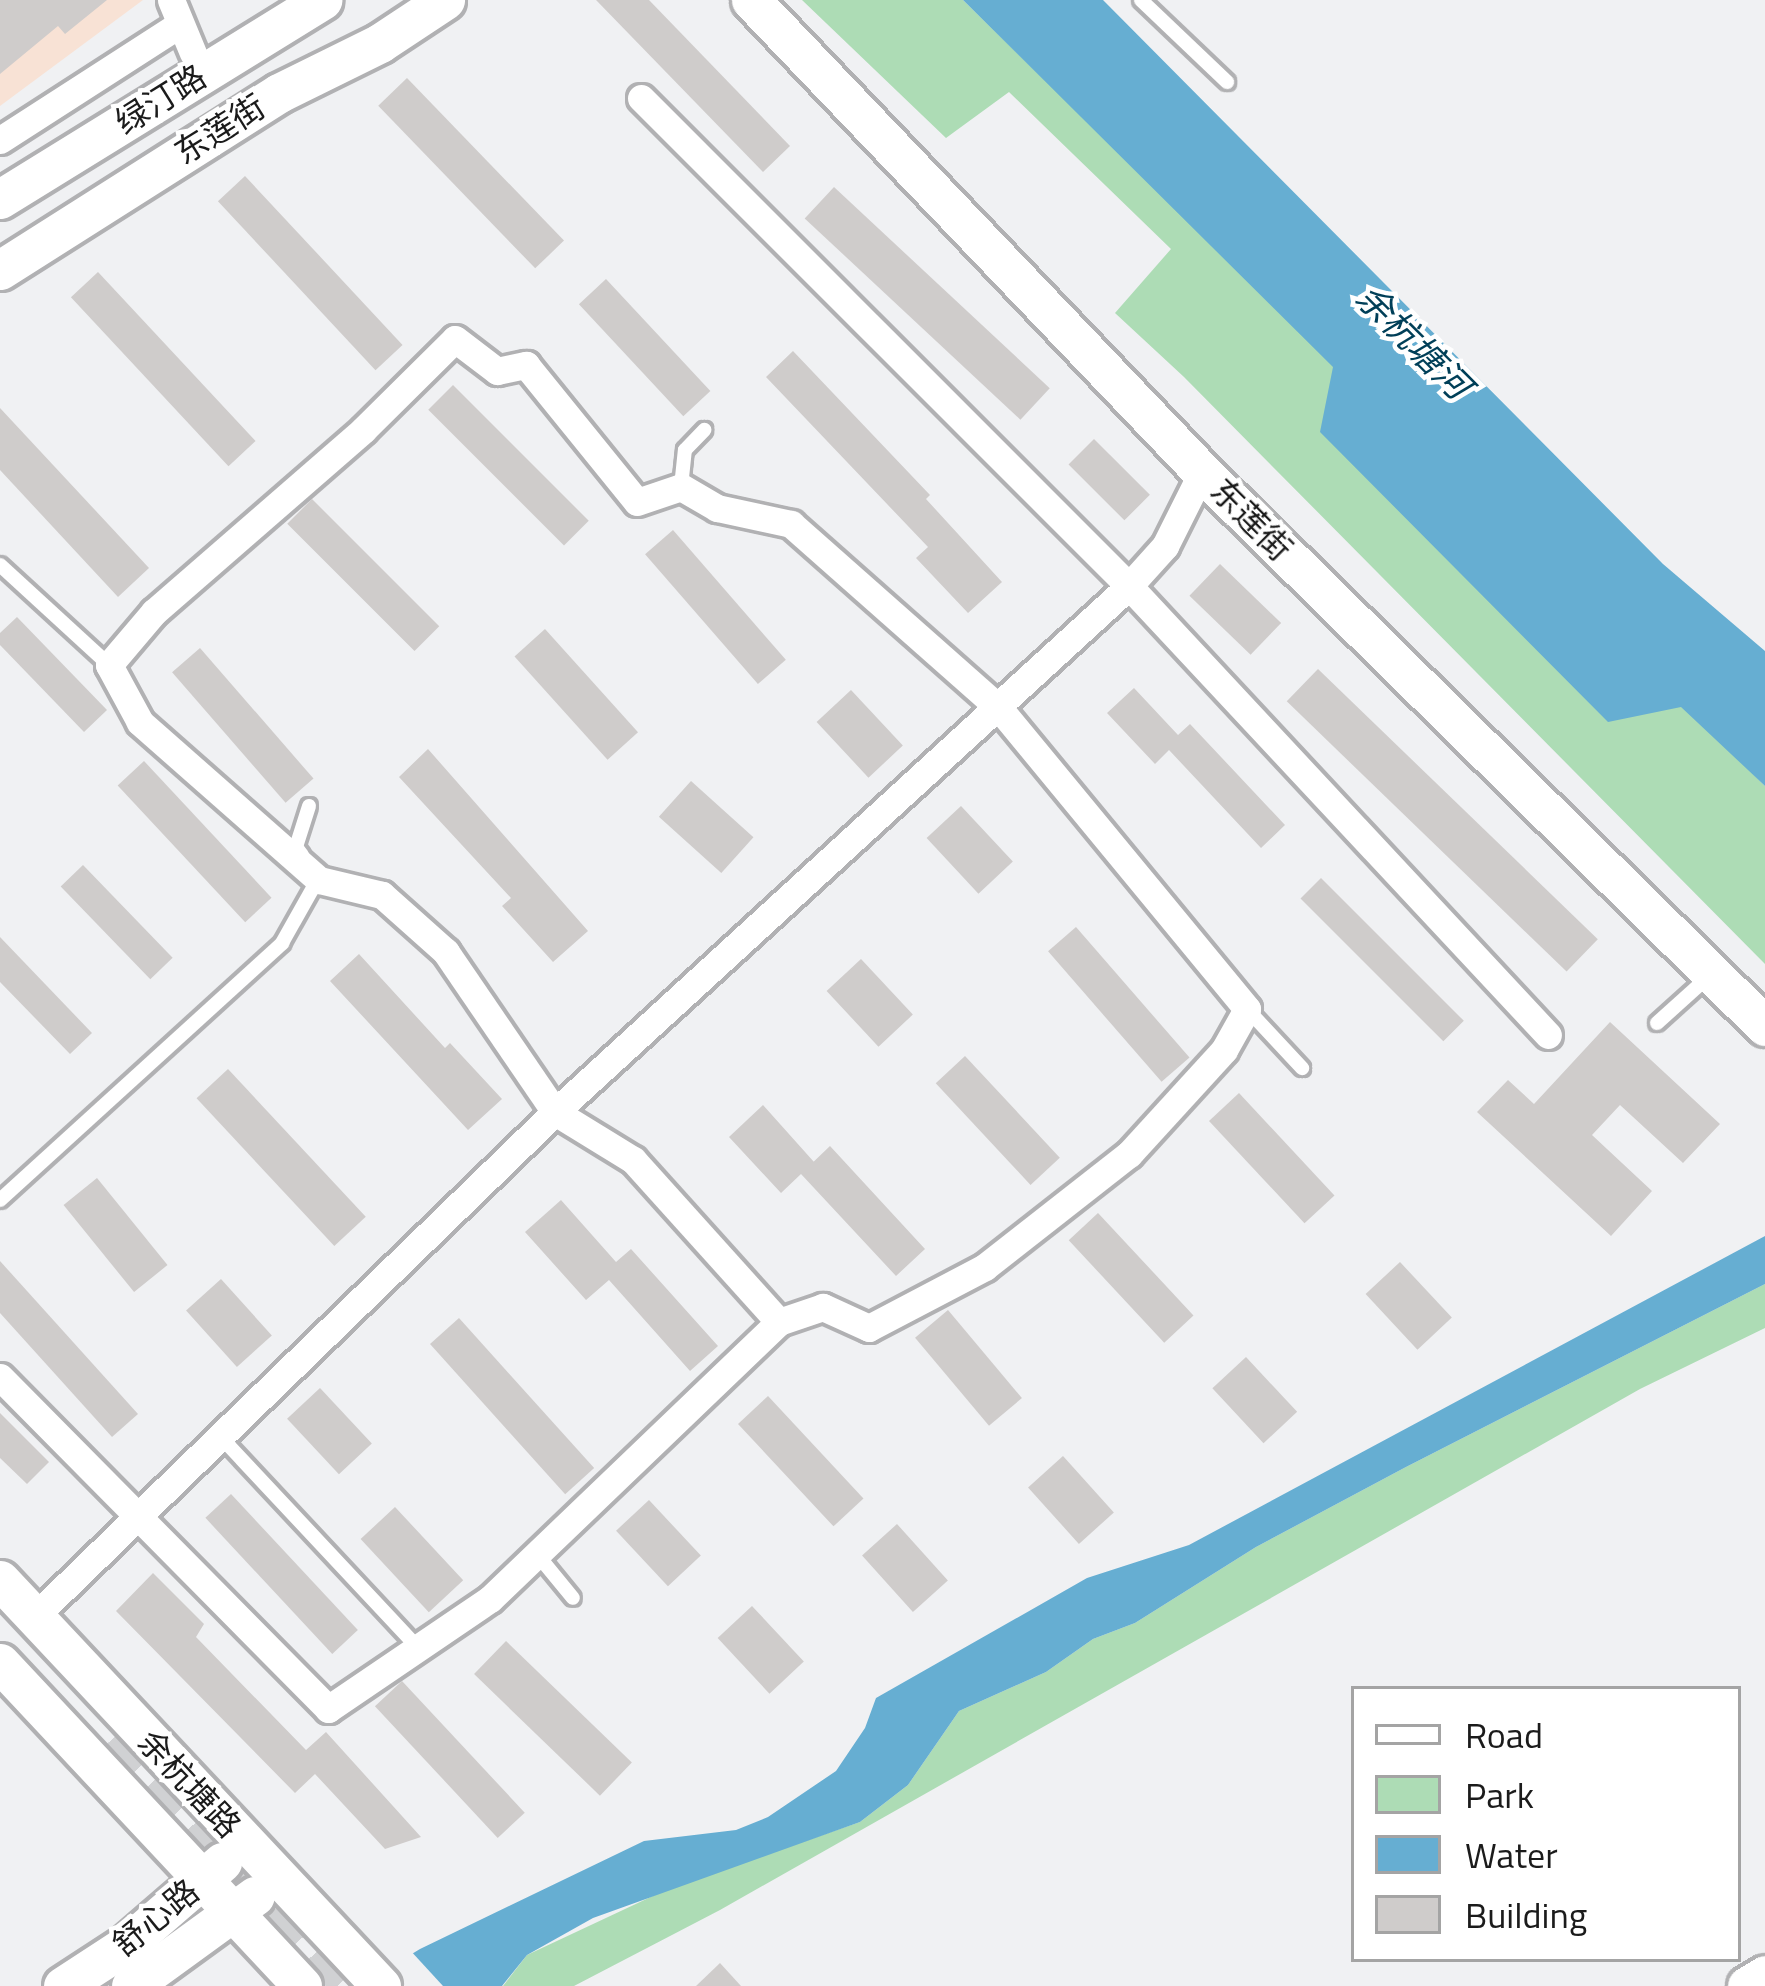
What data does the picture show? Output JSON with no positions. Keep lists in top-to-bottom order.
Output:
{
  "streets": {
    "street": [
      "绿汀路",
      "东莲街",
      "余杭塘路",
      "舒心路"
    ]
  },
  "crossings": [
    ["余杭塘路", "舒心路"]
  ],
  "water": ["余杭塘河"],
  "legend": [
    "Road",
    "Park",
    "Water",
    "Building"
  ]
}
